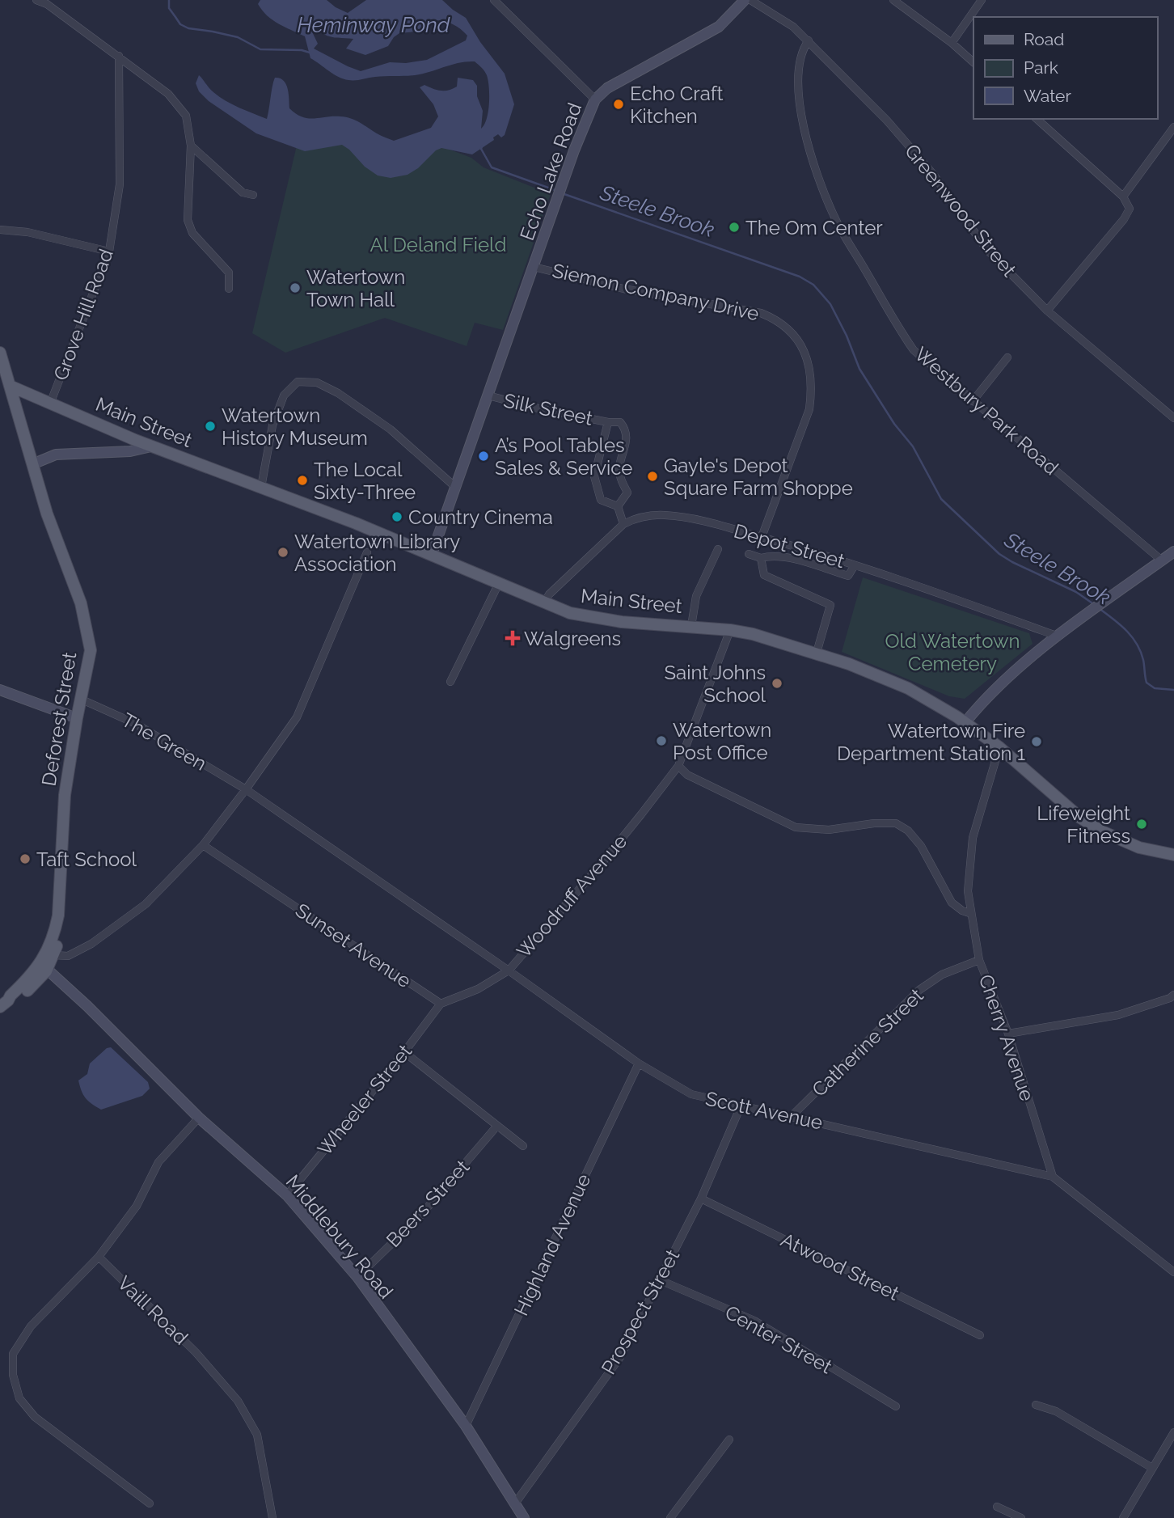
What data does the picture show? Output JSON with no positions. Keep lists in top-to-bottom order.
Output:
{
  "streets": {
    "main road": ["Main Street", "Deforest Street"],
    "street": [
      "Echo Lake Road",
      "Greenwood Street",
      "Siemon Company Drive",
      "Grove Hill Road",
      "Silk Street",
      "Westbury Park Road",
      "Depot Street",
      "The Green",
      "Woodruff Avenue",
      "Sunset Avenue",
      "Cherry Avenue",
      "Catherine Street",
      "Wheeler Street",
      "Scott Avenue",
      "Beers Street",
      "Middlebury Road",
      "Highland Avenue",
      "Atwood Street",
      "Vaill Road",
      "Prospect Street",
      "Center Street"
    ]
  },
  "crossings": [
    ["Echo Lake Road", "Siemon Company Drive"],
    ["Echo Lake Road", "Silk Street"],
    ["Echo Lake Road", "Main Street"],
    ["Greenwood Street", "Westbury Park Road"],
    ["Siemon Company Drive", "Depot Street"],
    ["Grove Hill Road", "Main Street"],
    ["Silk Street", "Depot Street"],
    ["Main Street", "Depot Street"],
    ["Main Street", "Deforest Street"],
    ["Main Street", "Woodruff Avenue"],
    ["Main Street", "Cherry Avenue"],
    ["Deforest Street", "The Green"],
    ["The Green", "Woodruff Avenue"],
    ["Woodruff Avenue", "Scott Avenue"],
    ["Sunset Avenue", "Wheeler Street"],
    ["Cherry Avenue", "Catherine Street"],
    ["Cherry Avenue", "Scott Avenue"],
    ["Catherine Street", "Scott Avenue"],
    ["Wheeler Street", "Middlebury Road"],
    ["Scott Avenue", "Highland Avenue"],
    ["Scott Avenue", "Prospect Street"],
    ["Beers Street", "Middlebury Road"],
    ["Middlebury Road", "Highland Avenue"],
    ["Middlebury Road", "Prospect Street"],
    ["Atwood Street", "Prospect Street"],
    ["Prospect Street", "Center Street"]
  ],
  "water": ["Heminway Pond", "Steele Brook"],
  "parks": ["Al Deland Field", "Old Watertown Cemetery"],
  "places": {
    "other": [
      "Echo Craft Kitchen",
      "The Om Center",
      "Watertown Town Hall",
      "Watertown History Museum",
      "A’s Pool Tables Sales & Service",
      "Gayle's Depot Square Farm Shoppe",
      "The Local Sixty-Three",
      "Country Cinema",
      "Watertown Library Association",
      "Saint Johns School",
      "Watertown Post Office",
      "Watertown Fire Department Station 1",
      "Lifeweight Fitness",
      "Taft School"
    ],
    "health": ["Walgreens"]
  },
  "legend": ["Road", "Park", "Water"]
}
